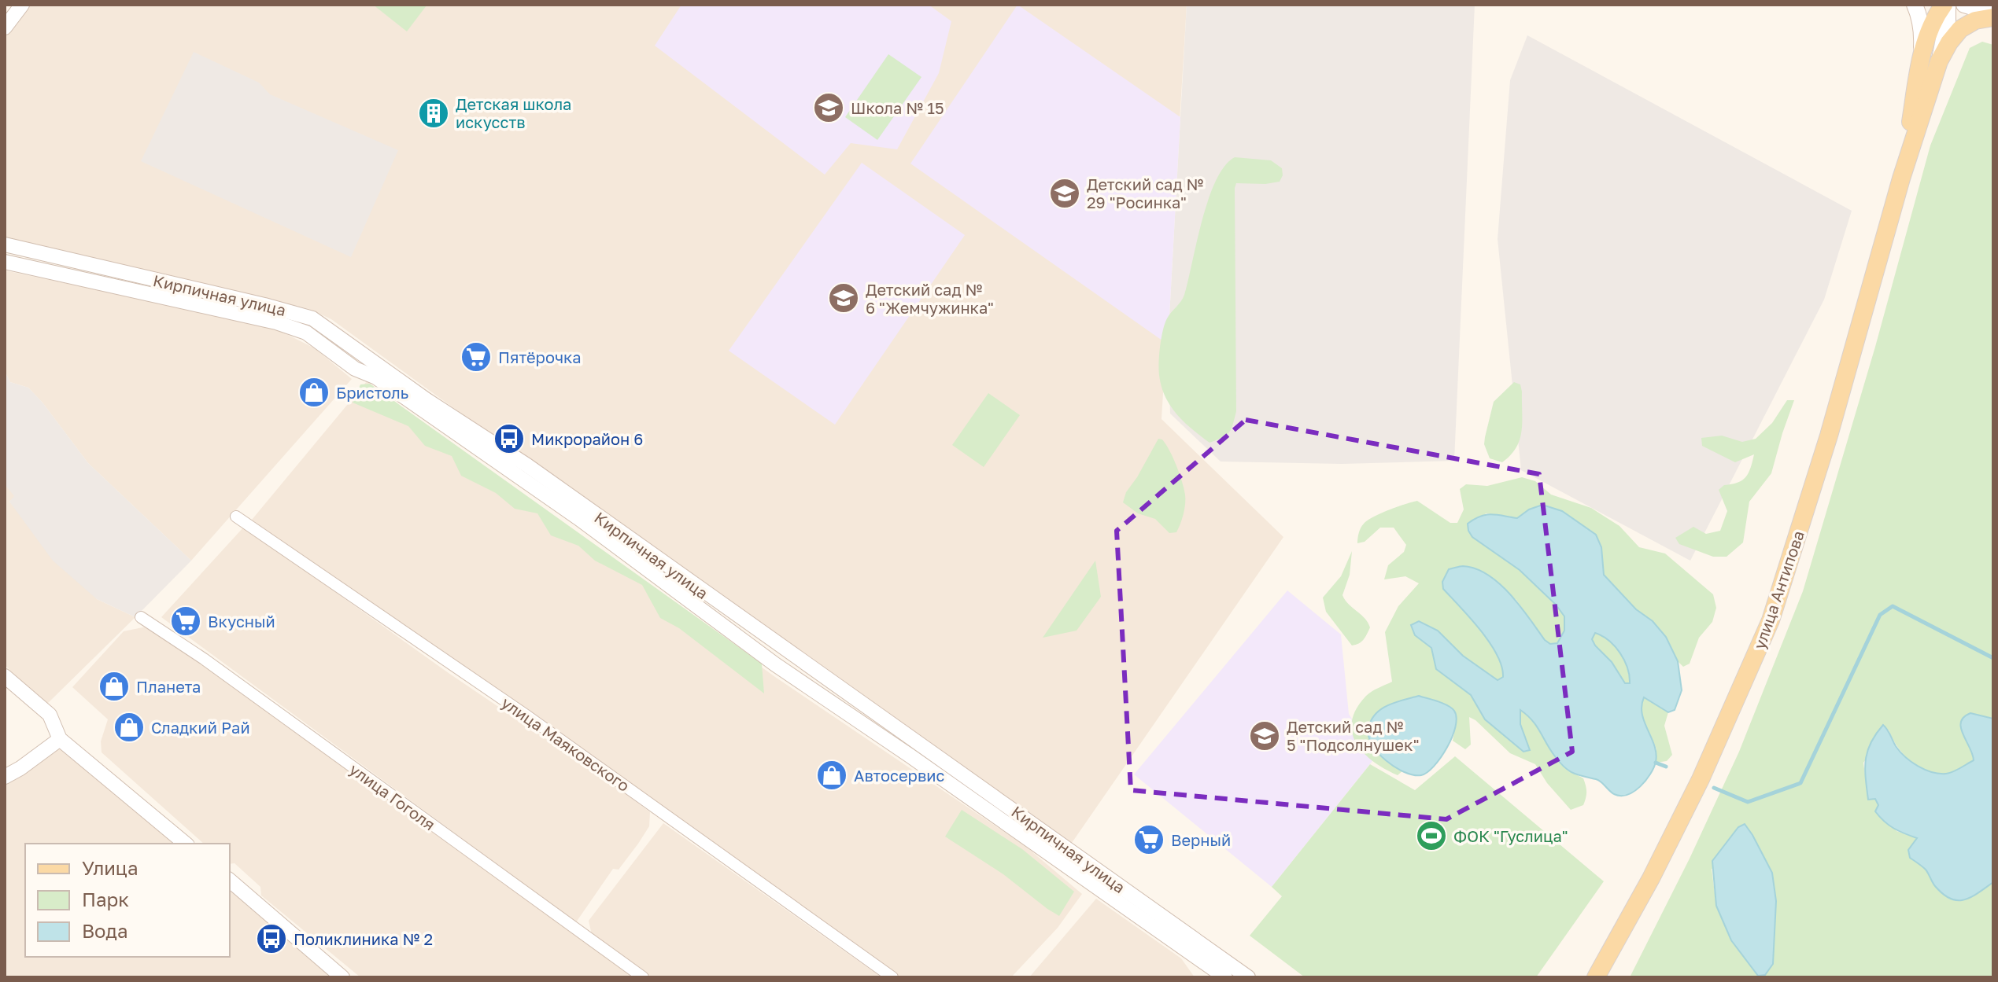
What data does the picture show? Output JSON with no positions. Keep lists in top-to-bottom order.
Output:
{
  "streets": {
    "main road": ["улица Антипова"],
    "street": ["Кирпичная улица", "улица Маяковского", "улица Гоголя"]
  },
  "places": {
    "school or university": [
      "Школа № 15",
      "Детский сад № 29 \"Росинка\"",
      "Детский сад № 6 \"Жемчужинка\"",
      "Детский сад № 5 \"Подсолнушек\""
    ],
    "building": ["Детская школа искусств"],
    "supermarket": ["Пятёрочка", "Вкусный", "Верный"],
    "shop": [
      "Бристоль",
      "Планета",
      "Сладкий Рай",
      "Автосервис"
    ],
    "bus stop": ["Микрорайон 6", "Поликлиника № 2"],
    "sports": ["ФОК \"Гуслица\""]
  },
  "legend": ["Улица", "Парк", "Вода"]
}
